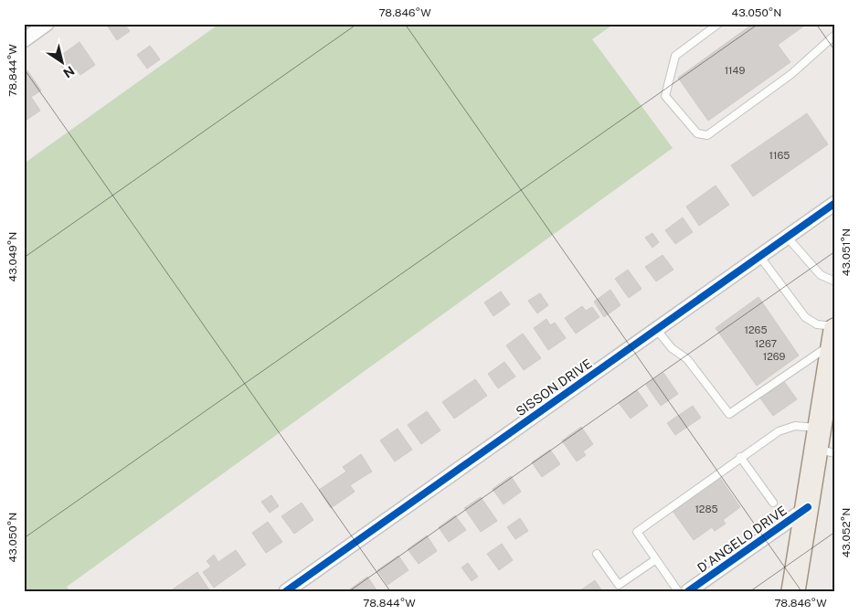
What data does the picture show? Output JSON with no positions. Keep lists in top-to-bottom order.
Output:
{
  "streets": {
    "street": ["SISSON DRIVE", "D'ANGELO DRIVE"]
  },
  "house_numbers": [
    "1149",
    "1165",
    "1265",
    "1267",
    "1269",
    "1285"
  ],
  "north": "bottom right",
  "coordinates": [
    "78.846°W",
    "43.050°N",
    "78.844°W",
    "43.051°N",
    "43.049°N",
    "43.052°N"
  ]
}
